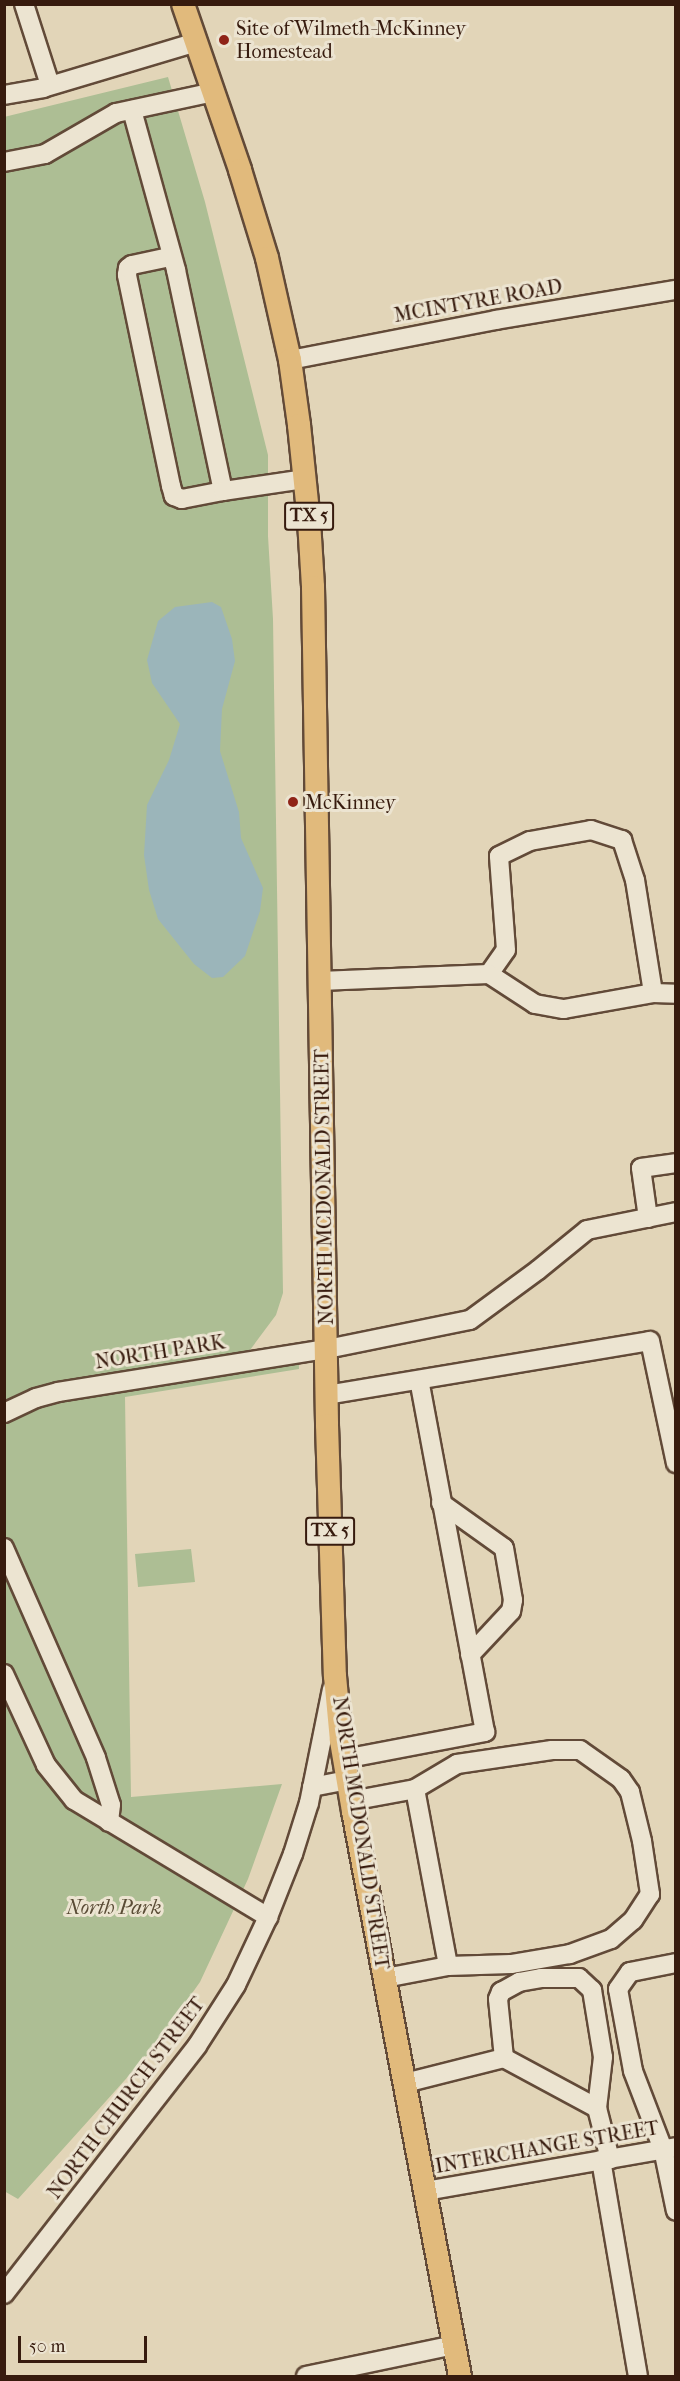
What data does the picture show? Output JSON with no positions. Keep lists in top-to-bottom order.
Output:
{
  "streets": {
    "main road": ["TX 5", "NORTH MCDONALD STREET"],
    "street": [
      "MCINTYRE ROAD",
      "NORTH PARK",
      "NORTH CHURCH STREET",
      "INTERCHANGE STREET"
    ]
  },
  "crossings": [
    ["MCINTYRE ROAD", "NORTH MCDONALD STREET"],
    ["NORTH MCDONALD STREET", "NORTH PARK"],
    ["NORTH MCDONALD STREET", "NORTH CHURCH STREET"],
    ["NORTH MCDONALD STREET", "INTERCHANGE STREET"]
  ],
  "parks": ["North Park"],
  "places": ["Site of Wilmeth-McKinney Homestead", "McKinney"],
  "scale_bar": "50 m"
}
